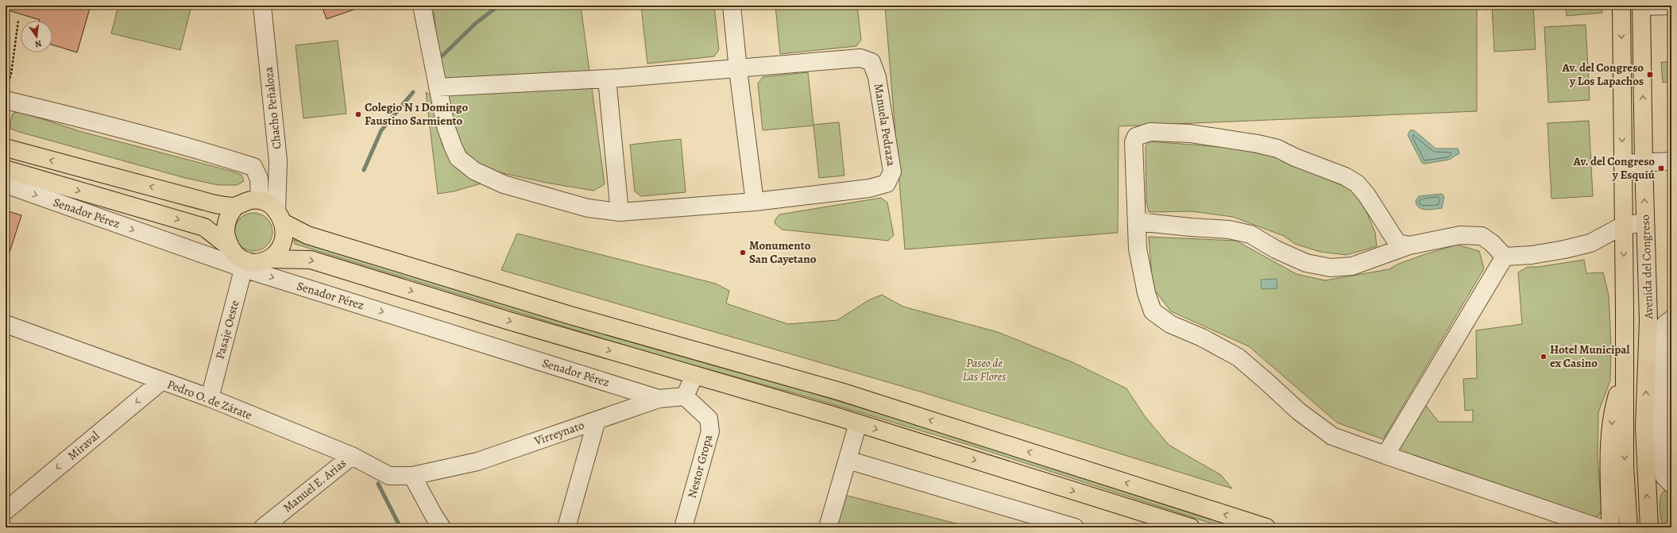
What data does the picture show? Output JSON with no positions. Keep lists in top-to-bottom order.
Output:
{
  "streets": {
    "main road": ["Avenida del Congreso"],
    "street": [
      "Chacho Peñaloza",
      "Manuela Pedraza",
      "Senador Pérez",
      "Pasaje Oeste",
      "Pedro O. de Zárate",
      "Virreynato",
      "Miraval",
      "Nestor Gropa",
      "Manuel E. Arias"
    ]
  },
  "crossings": [
    ["Chacho Peñaloza", "Senador Pérez"],
    ["Chacho Peñaloza", "Pasaje Oeste"],
    ["Senador Pérez", "Pasaje Oeste"],
    ["Senador Pérez", "Virreynato"],
    ["Pasaje Oeste", "Pedro O. de Zárate"],
    ["Pedro O. de Zárate", "Virreynato"],
    ["Pedro O. de Zárate", "Miraval"],
    ["Pedro O. de Zárate", "Manuel E. Arias"],
    ["Virreynato", "Nestor Gropa"]
  ],
  "one_way": ["Miraval"],
  "parks": ["Paseo de Las Flores"],
  "places": {
    "transit": ["Av. del Congreso y Los Lapachos", "Av. del Congreso y Esquiú"],
    "other": ["Colegio N 1 Domingo Faustino Sarmiento", "Monumento San Cayetano", "Hotel Municipal ex Casino"]
  },
  "north": "bottom"
}
